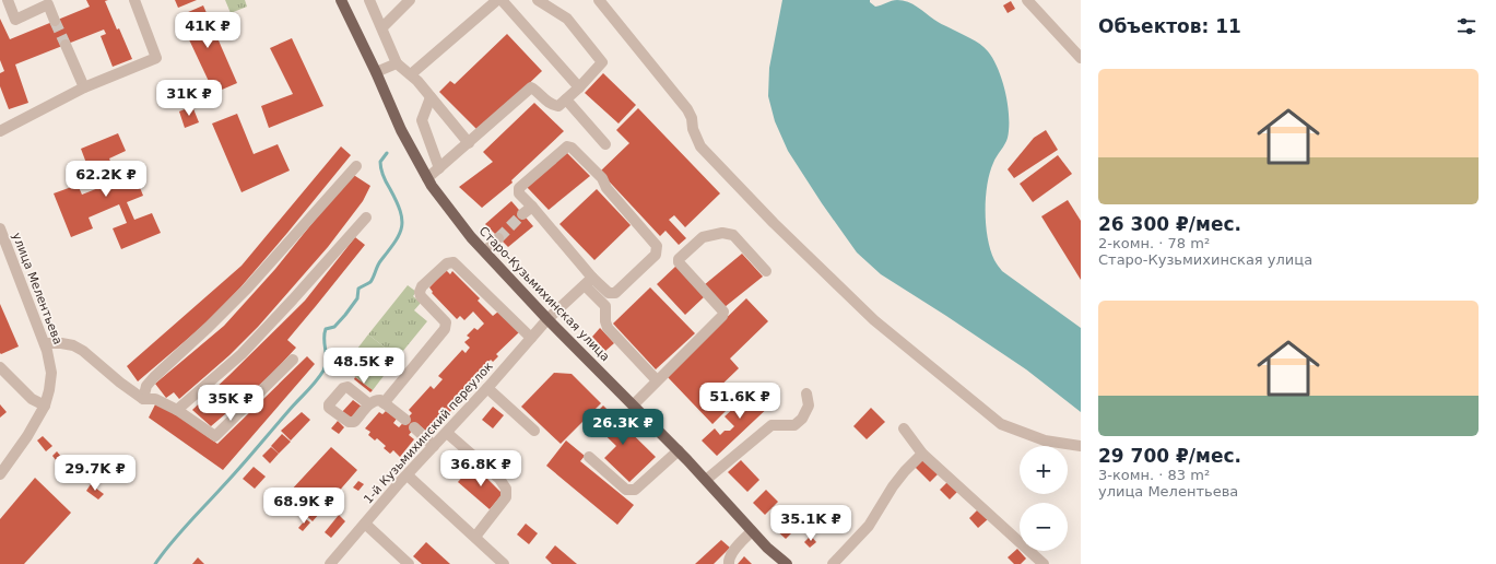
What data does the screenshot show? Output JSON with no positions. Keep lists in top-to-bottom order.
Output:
{
  "streets": {
    "main road": ["Старо-Кузьмихинская улица"],
    "street": ["улица Мелентьева", "1-й Кузьмихинский переулок"]
  },
  "crossings": [
    ["Старо-Кузьмихинская улица", "1-й Кузьмихинский переулок"]
  ],
  "page": {
    "heading": "Объектов: 11",
    "price": [
      "41K ₽",
      "31K ₽",
      "62.2K ₽",
      "48.5K ₽",
      "51.6K ₽",
      "35K ₽",
      "26.3K ₽",
      "36.8K ₽",
      "29.7K ₽",
      "68.9K ₽",
      "35.1K ₽"
    ],
    "list": [
      {
        "name": "26 300 ₽/мес.",
        "note": "2-комн. · 78 m² · Старо-Кузьмихинская улица"
      },
      {
        "name": "29 700 ₽/мес.",
        "note": "3-комн. · 83 m² · улица Мелентьева"
      }
    ],
    "map_buttons": ["+", "−"]
  }
}
